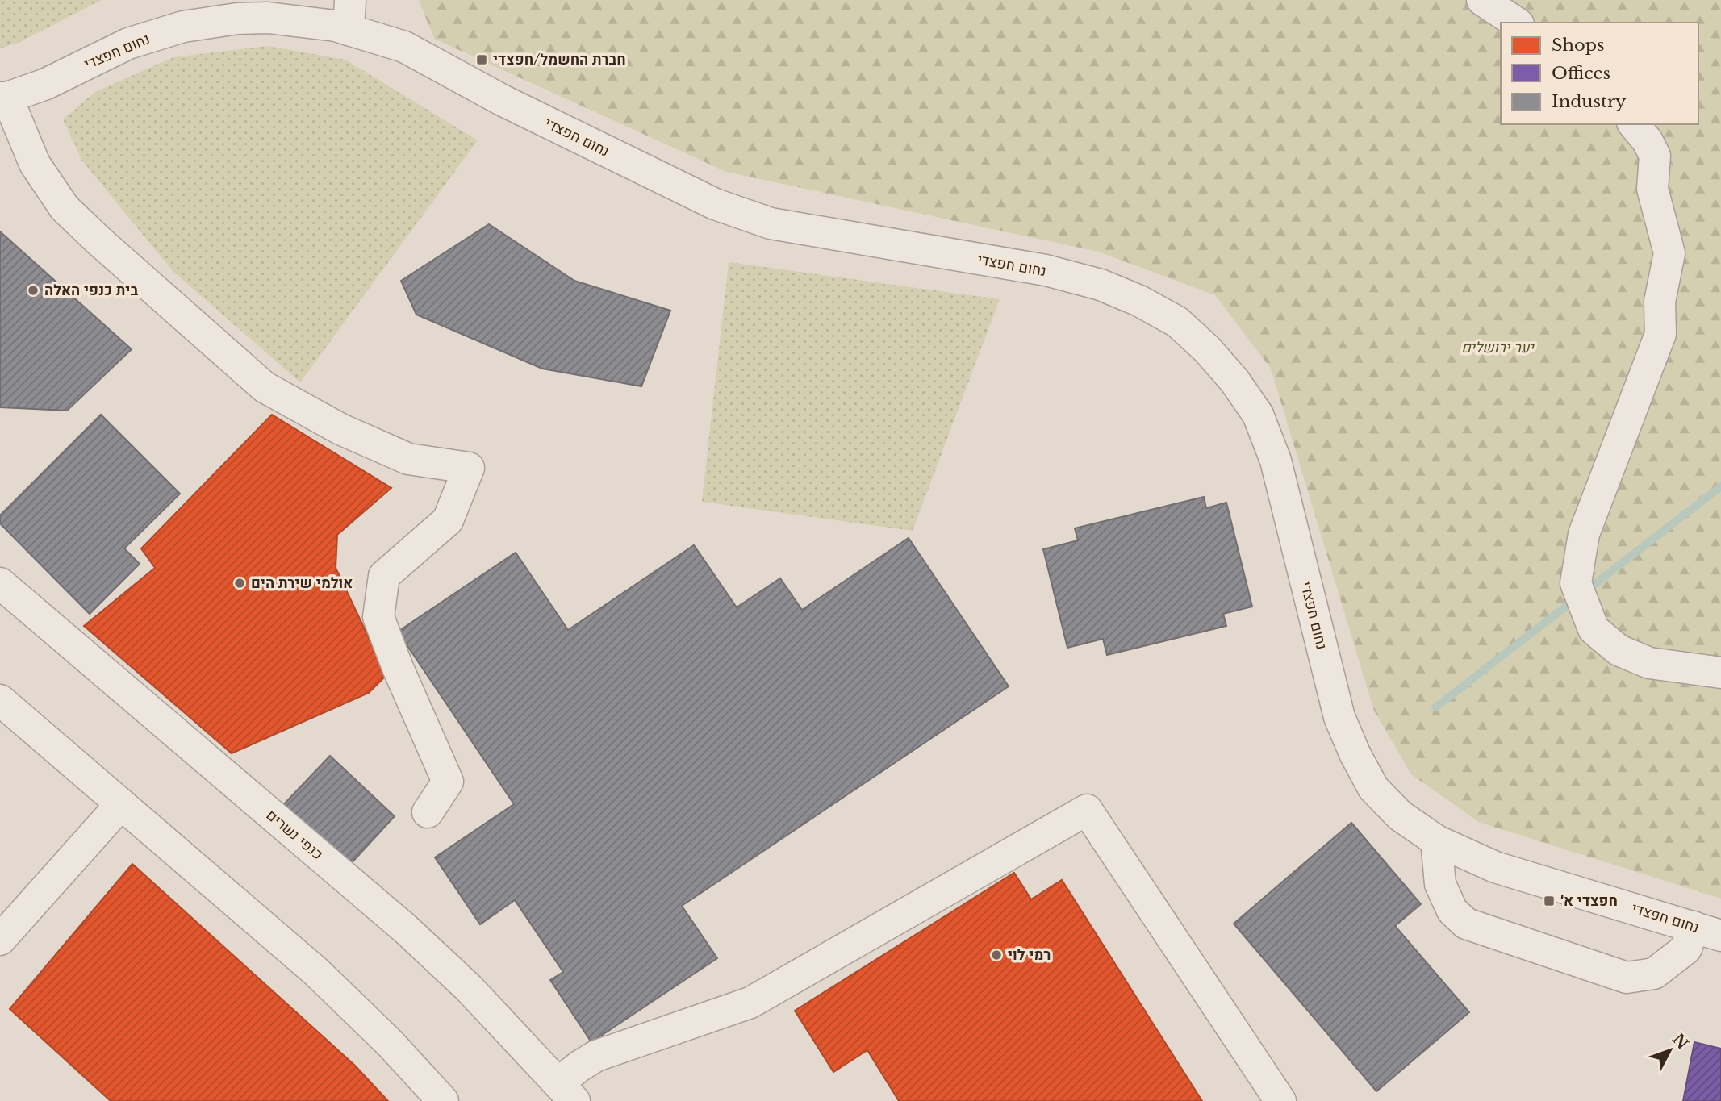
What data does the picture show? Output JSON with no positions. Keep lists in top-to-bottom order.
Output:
{
  "streets": {
    "street": ["נחום חפצדי", "כנפי נשרים"]
  },
  "parks": ["יער ירושלים"],
  "places": {
    "transit": ["חברת החשמל/חפצדי", "חפצדי א׳"],
    "other": ["בית כנפי האלה", "אולמי שירת הים", "רמי לוי"]
  },
  "legend": ["Shops", "Offices", "Industry"],
  "north": "top right"
}
